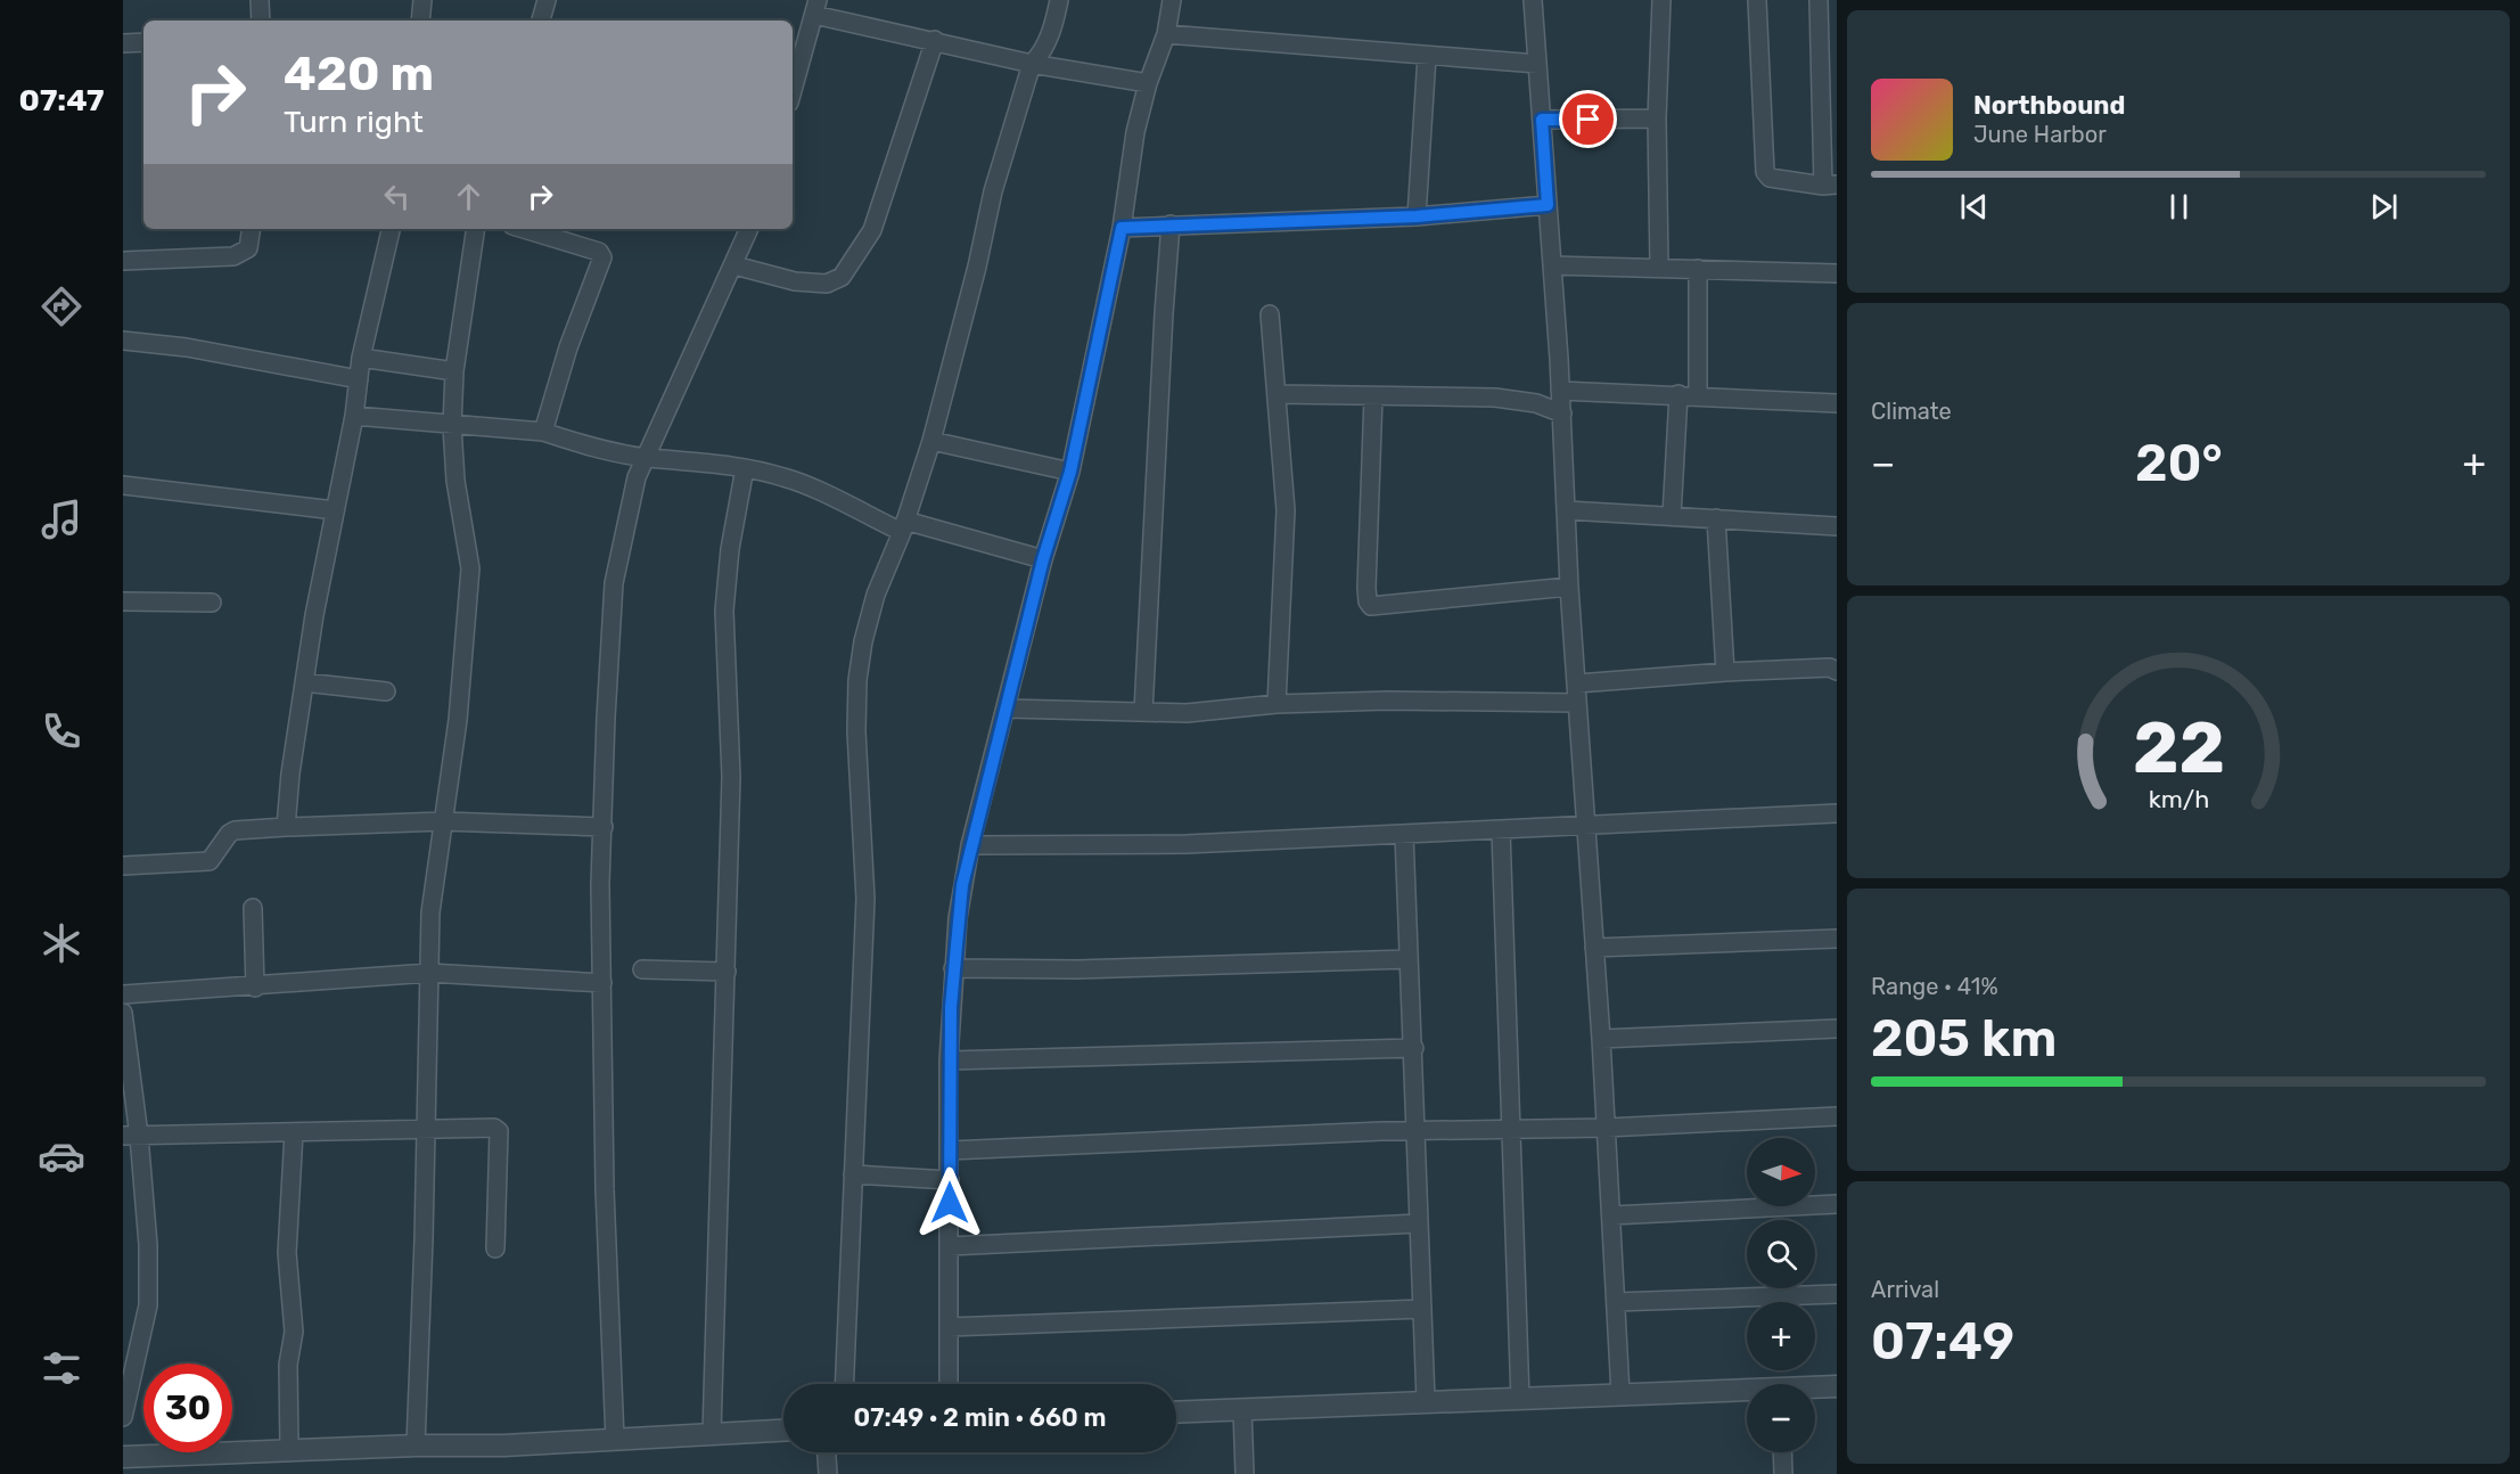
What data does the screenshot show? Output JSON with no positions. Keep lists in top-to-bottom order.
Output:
{
  "north": "right",
  "page": {
    "tabs": "07:47",
    "turn": ["420 m", "Turn right"],
    "song": ["Northbound", "June Harbor"],
    "tile": [
      "Climate",
      ["Range · 41%", "205 km"],
      ["Arrival", "07:49"]
    ],
    "heat": ["−", "20°", "+"],
    "map_buttons": ["+", "−"],
    "limit": "30",
    "trip": "07:49 · 2 min · 660 m",
    "gauge": ["22", "km/h"]
  }
}
